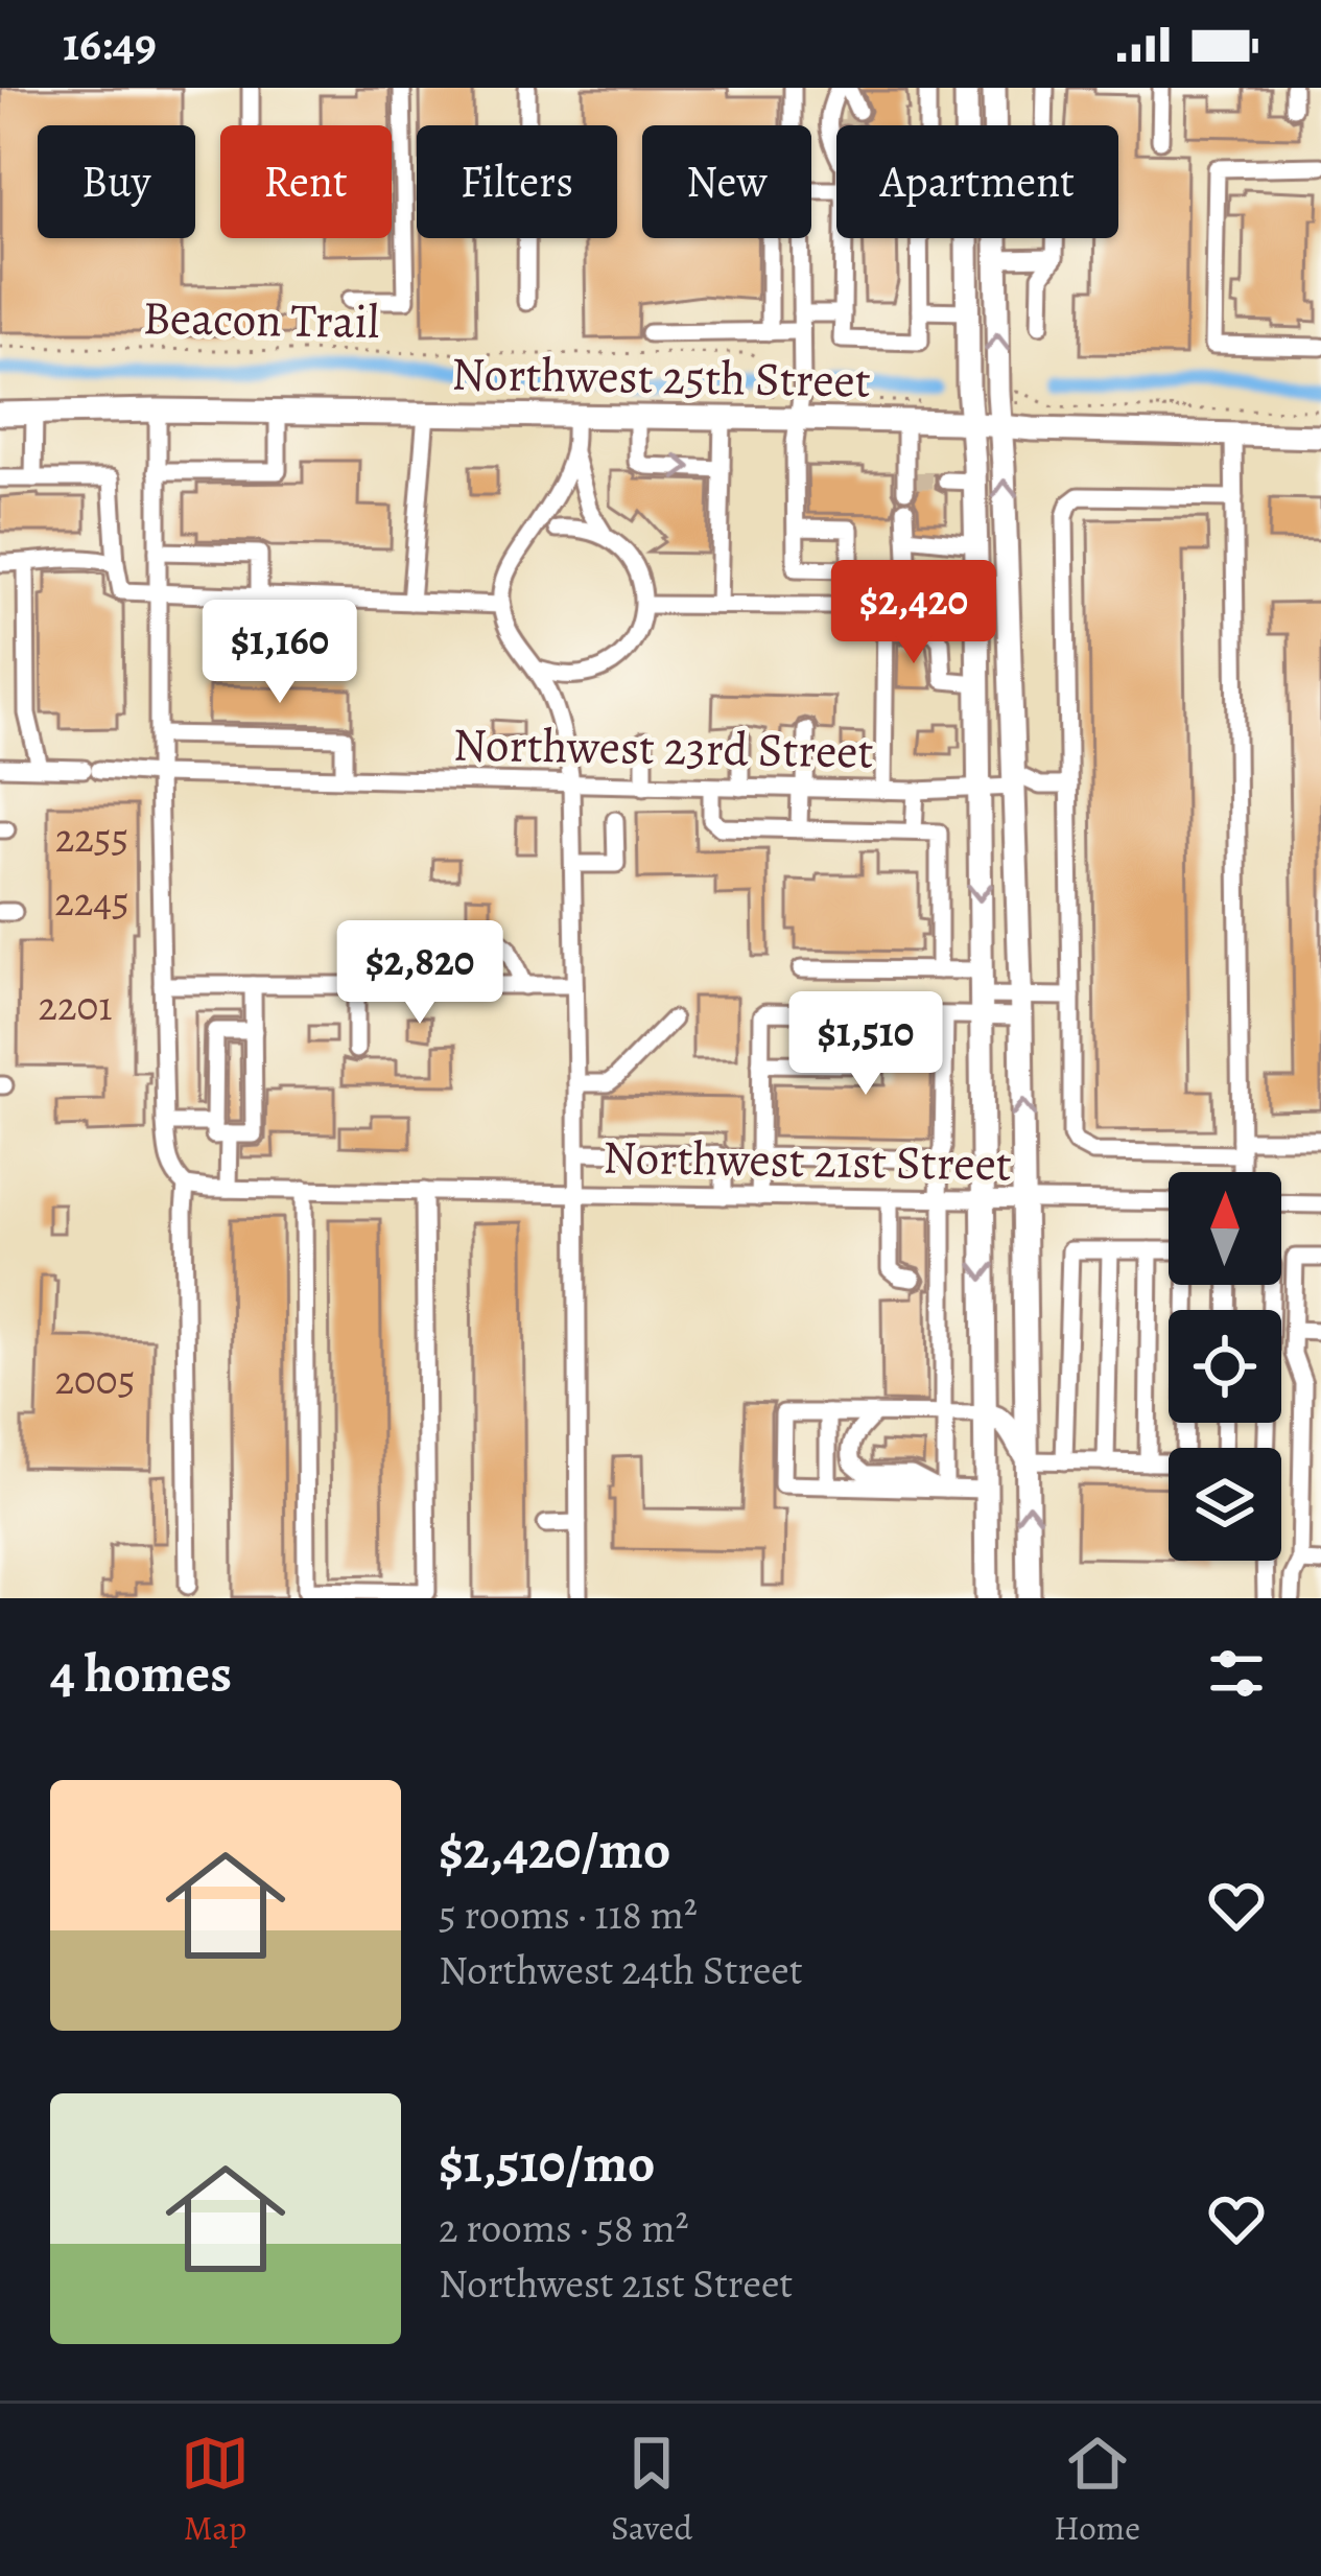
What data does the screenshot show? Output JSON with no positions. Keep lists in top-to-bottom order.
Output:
{
  "streets": {
    "main road": ["Northwest 25th Street"],
    "street": ["Northwest 23rd Street", "Northwest 21st Street"],
    "path": ["Beacon Trail"]
  },
  "crossings": [
    ["Beacon Trail", "Northwest 25th Street"]
  ],
  "house_numbers": [
    "2255",
    "2245",
    "2201",
    "2005"
  ],
  "north": "top",
  "page": {
    "status": "16:49",
    "chip": [
      "Buy",
      "Rent",
      "Filters",
      "New",
      "Apartment"
    ],
    "price": [
      "$2,420",
      "$1,160",
      "$2,820",
      "$1,510"
    ],
    "heading": "4 homes",
    "list": [
      {
        "name": "$2,420/mo",
        "note": "5 rooms · 118 m² · Northwest 24th Street"
      },
      {
        "name": "$1,510/mo",
        "note": "2 rooms · 58 m² · Northwest 21st Street"
      }
    ],
    "tabs": ["Map", "Saved", "Home"]
  }
}
